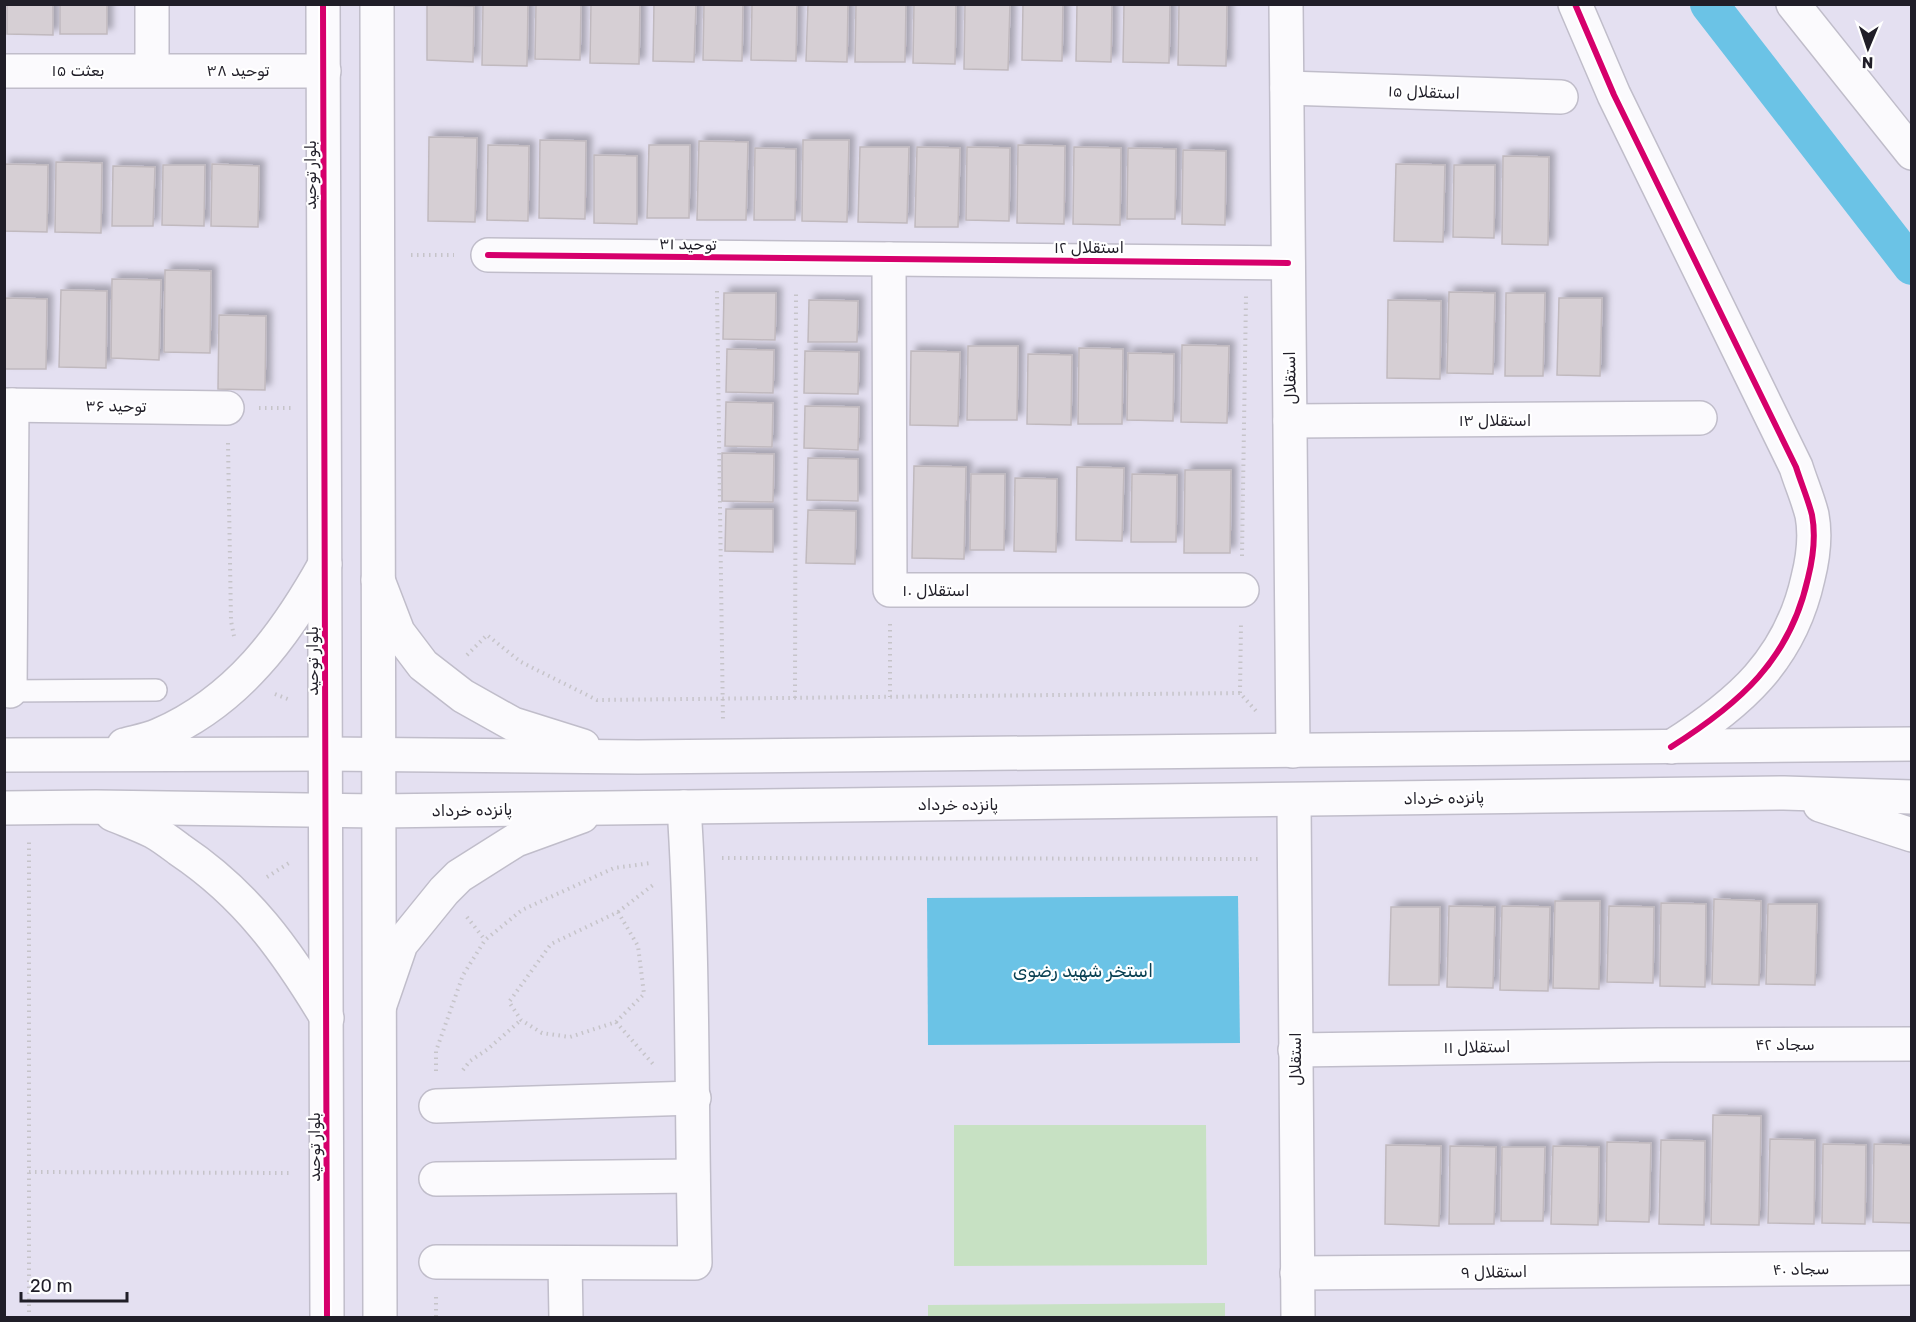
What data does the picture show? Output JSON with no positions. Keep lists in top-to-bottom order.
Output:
{
  "streets": {
    "street": [
      "بعثت ۱۵",
      "توحید ۳۸",
      "استقلال ۱۵",
      "بلوار توحید",
      "توحید ۳۱",
      "استقلال ۱۲",
      "استقلال",
      "توحید ۳۶",
      "استقلال ۱۳",
      "استقلال ۱۰",
      "پانزده خرداد",
      "سجاد ۴۲",
      "استقلال ۱۱",
      "سجاد ۴۰",
      "استقلال ۹"
    ]
  },
  "crossings": [
    ["بعثت ۱۵", "توحید ۳۸"],
    ["توحید ۳۸", "بلوار توحید"],
    ["استقلال ۱۵", "استقلال"],
    ["بلوار توحید", "پانزده خرداد"],
    ["توحید ۳۱", "استقلال ۱۲"],
    ["توحید ۳۱", "استقلال ۱۰"],
    ["استقلال ۱۲", "استقلال"],
    ["استقلال ۱۲", "استقلال ۱۰"],
    ["استقلال", "استقلال ۱۳"],
    ["استقلال", "پانزده خرداد"],
    ["استقلال", "استقلال ۱۱"],
    ["استقلال", "استقلال ۹"],
    ["سجاد ۴۲", "استقلال ۱۱"],
    ["سجاد ۴۰", "استقلال ۹"]
  ],
  "water": ["استخر شهید رضوی"],
  "scale_bar": "20 m",
  "north": "bottom"
}
